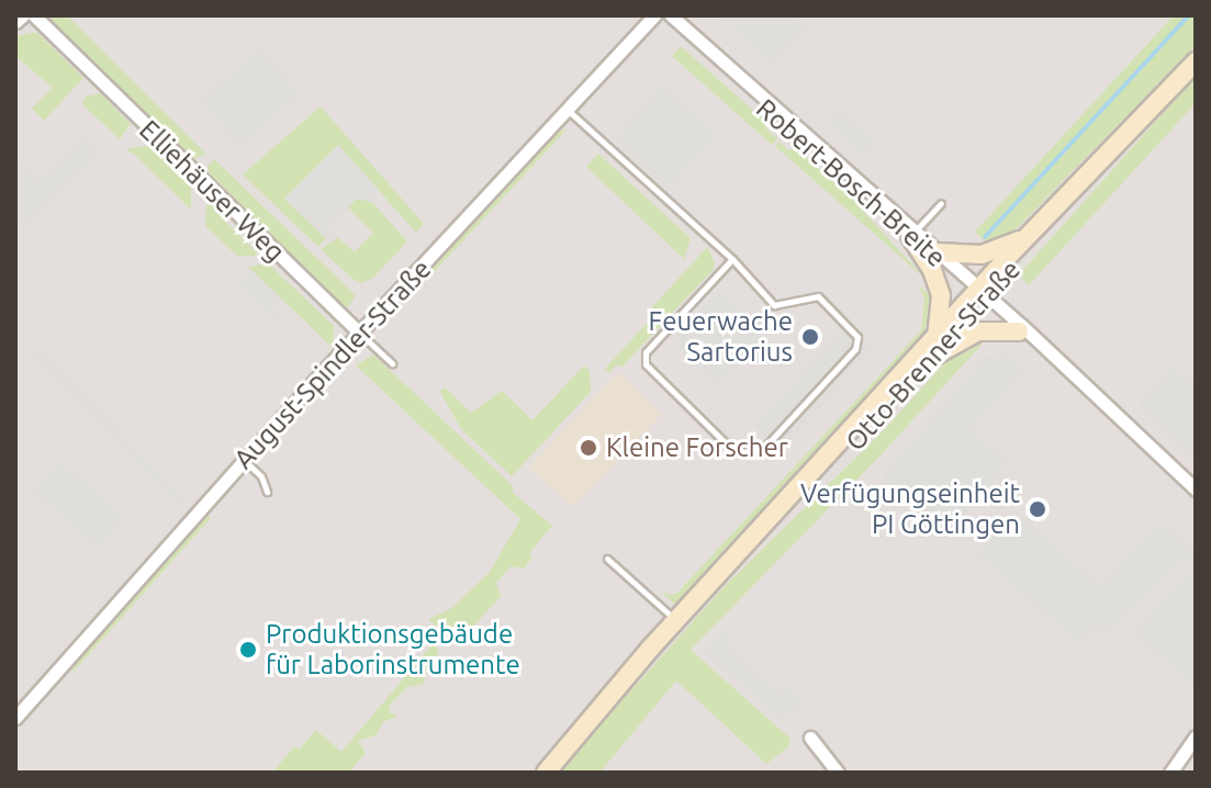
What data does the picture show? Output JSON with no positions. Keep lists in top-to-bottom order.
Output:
{
  "streets": {
    "main road": ["Otto-Brenner-Straße"],
    "street": ["Robert-Bosch-Breite", "Elliehäuser Weg", "August-Spindler-Straße"]
  },
  "crossings": [
    ["Robert-Bosch-Breite", "Otto-Brenner-Straße"],
    ["Elliehäuser Weg", "August-Spindler-Straße"]
  ],
  "places": [
    "Feuerwache Sartorius",
    "Kleine Forscher",
    "Verfügungseinheit PI Göttingen",
    "Produktionsgebäude für Laborinstrumente"
  ]
}
